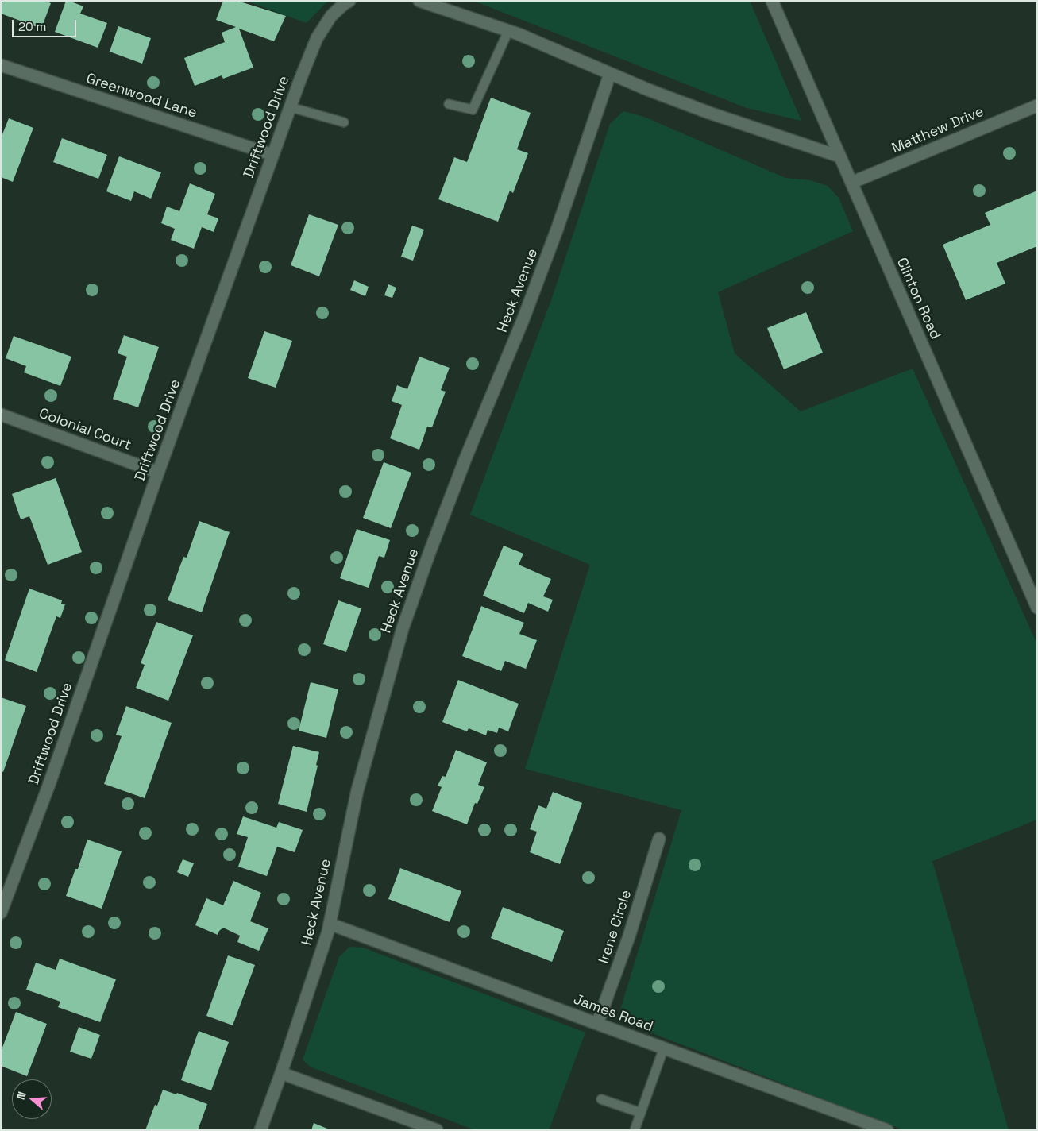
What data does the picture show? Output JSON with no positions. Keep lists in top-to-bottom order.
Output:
{
  "streets": {
    "street": [
      "Greenwood Lane",
      "Driftwood Drive",
      "Matthew Drive",
      "Heck Avenue",
      "Clinton Road",
      "Colonial Court",
      "Irene Circle",
      "James Road"
    ]
  },
  "crossings": [
    ["Greenwood Lane", "Driftwood Drive"],
    ["Driftwood Drive", "Colonial Court"],
    ["Matthew Drive", "Clinton Road"],
    ["Heck Avenue", "James Road"],
    ["Irene Circle", "James Road"]
  ],
  "scale_bar": "20 m",
  "north": "left"
}
